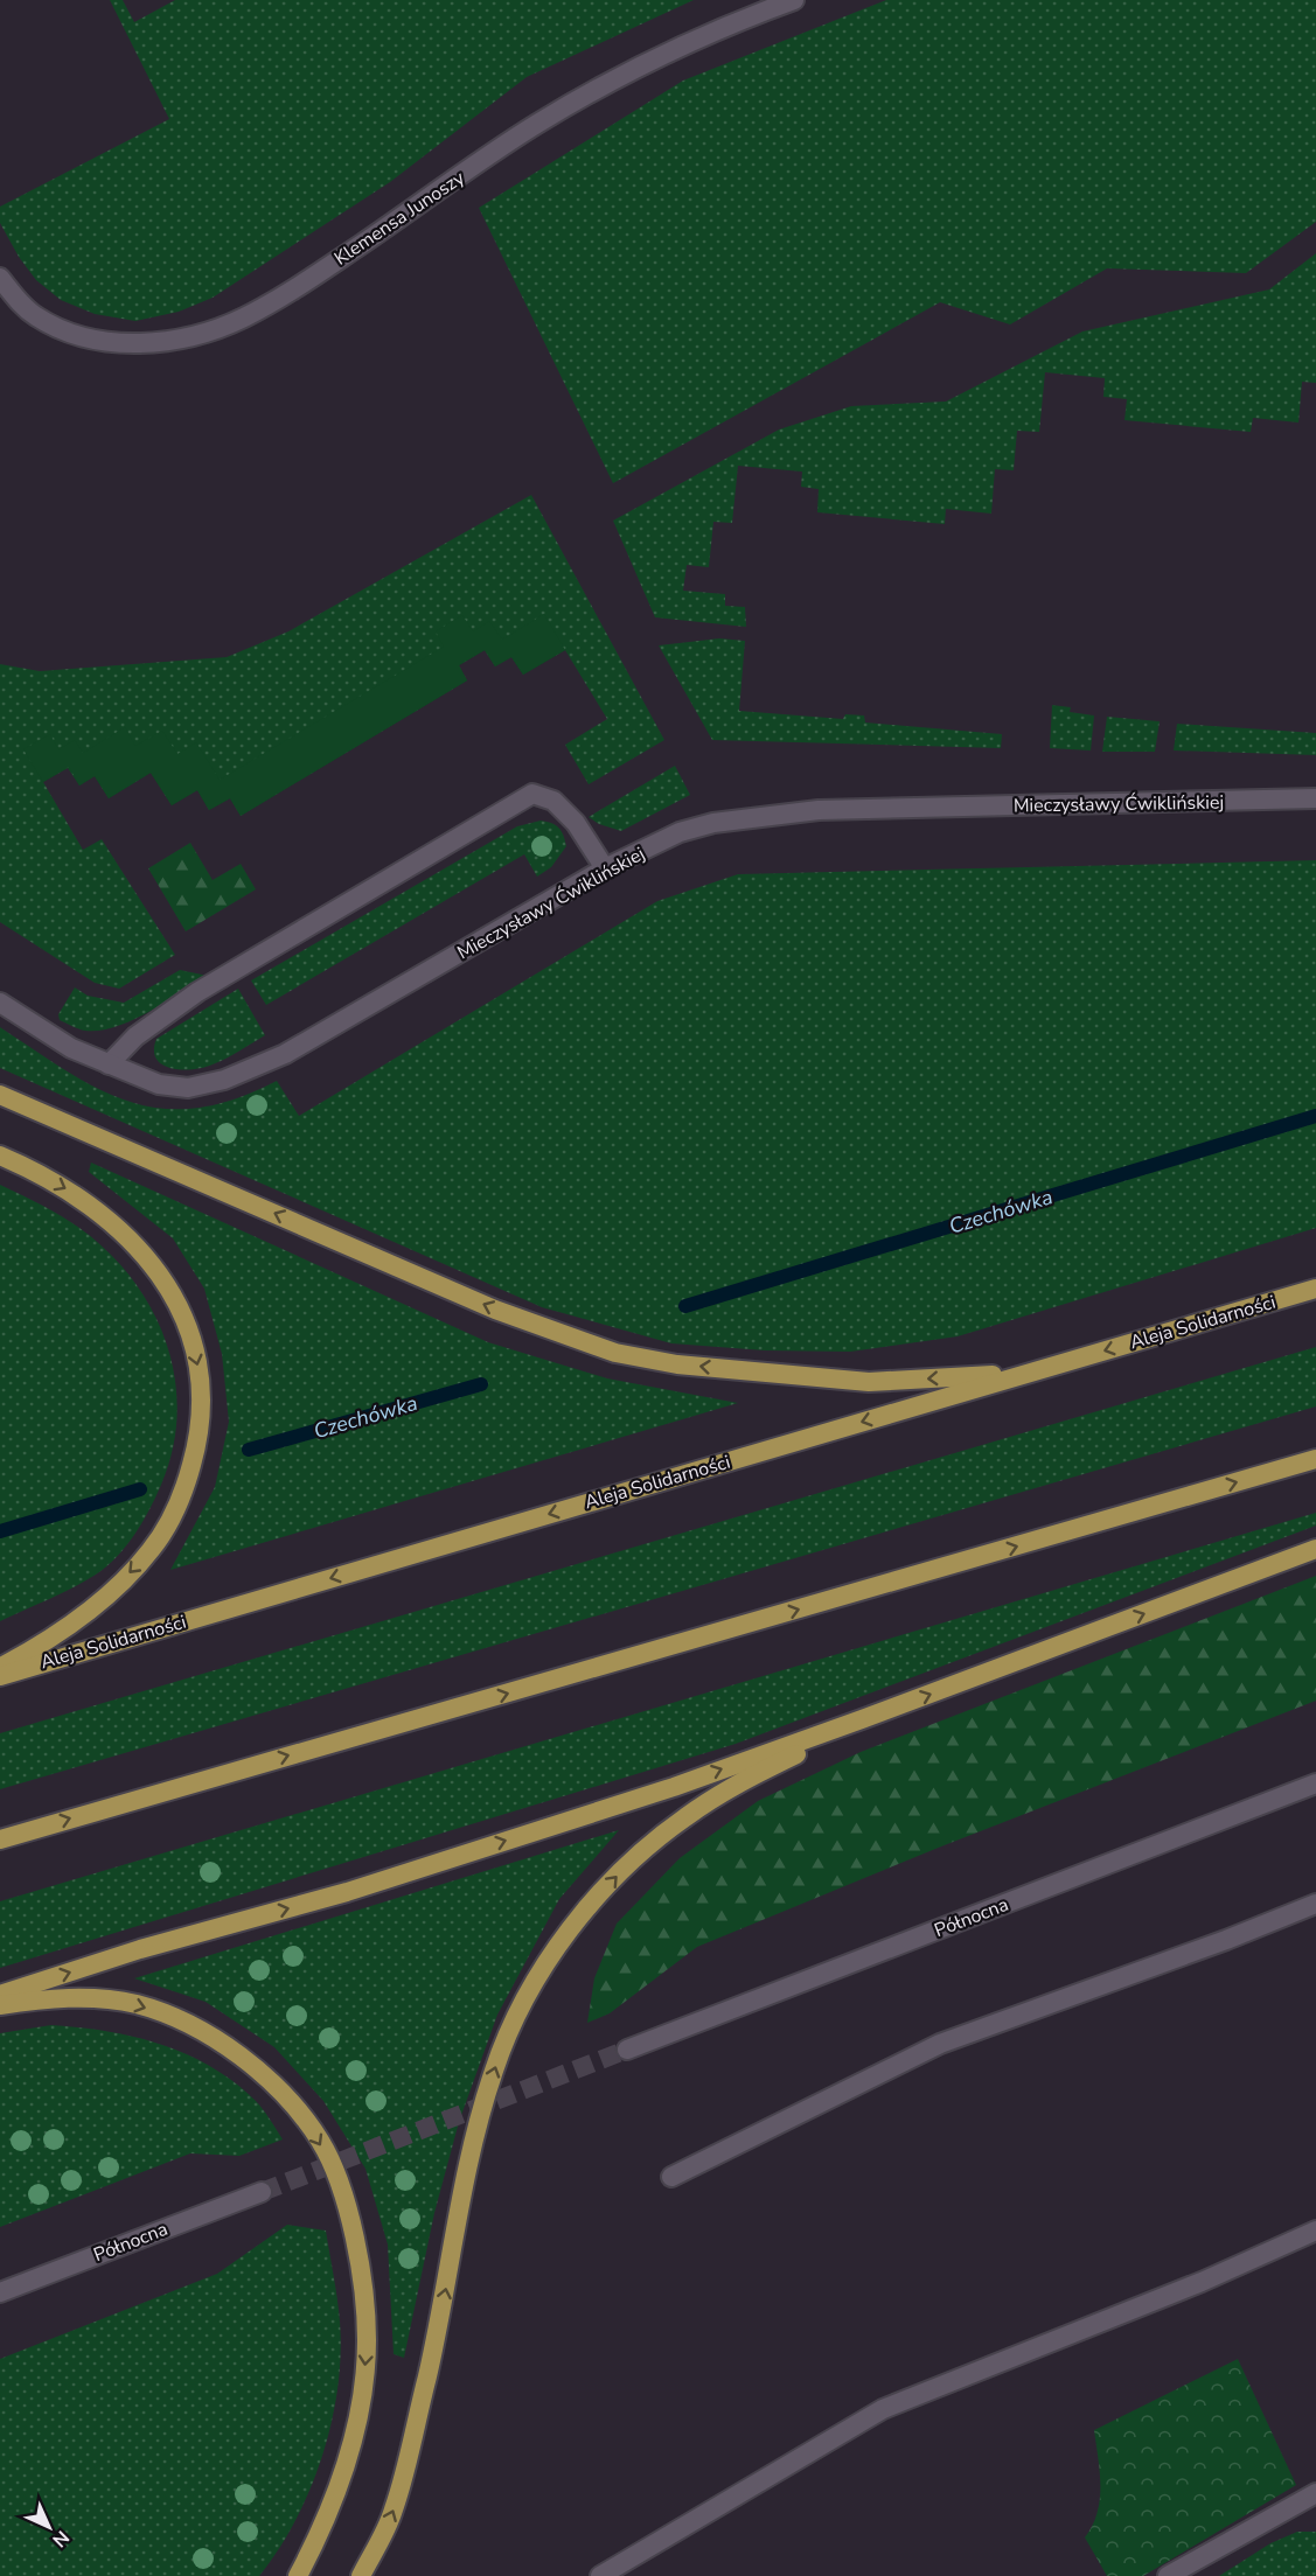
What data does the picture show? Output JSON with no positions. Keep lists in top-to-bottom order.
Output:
{
  "streets": {
    "main road": ["Aleja Solidarności"],
    "street": ["Klemensa Junoszy", "Mieczysławy Ćwiklińskiej", "Północna"]
  },
  "water": ["Czechówka"],
  "north": "bottom right"
}
